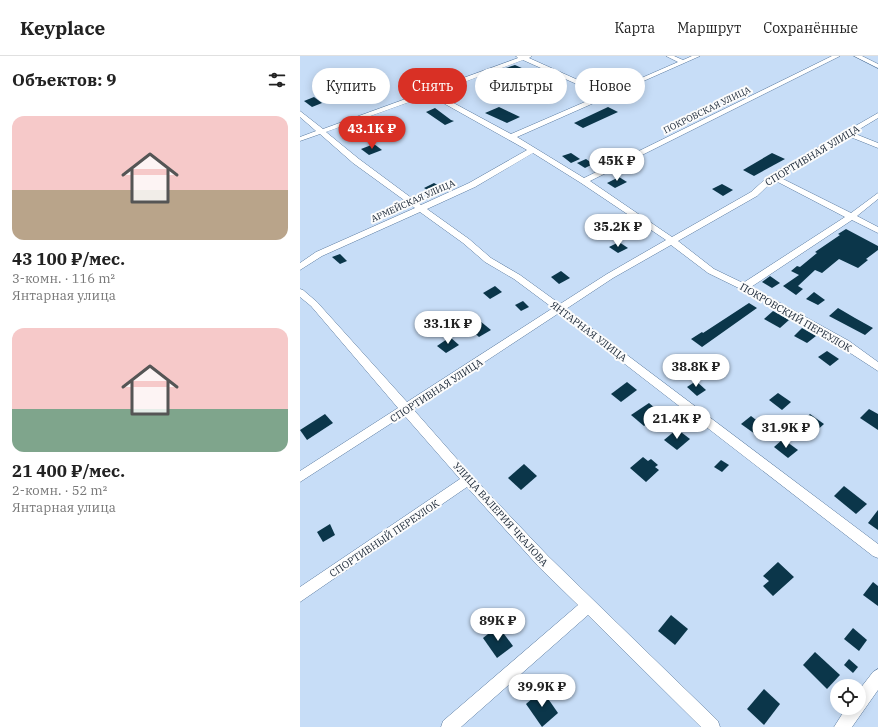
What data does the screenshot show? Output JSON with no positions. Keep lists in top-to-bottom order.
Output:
{
  "streets": {
    "street": [
      "ПОКРОВСКАЯ УЛИЦА",
      "СПОРТИВНАЯ УЛИЦА",
      "АРМЕЙСКАЯ УЛИЦА",
      "ПОКРОВСКИЙ ПЕРЕУЛОК",
      "ЯНТАРНАЯ УЛИЦА",
      "УЛИЦА ВАЛЕРИЯ ЧКАЛОВА",
      "СПОРТИВНЫЙ ПЕРЕУЛОК"
    ]
  },
  "crossings": [
    ["ПОКРОВСКАЯ УЛИЦА", "ПОКРОВСКИЙ ПЕРЕУЛОК"],
    ["СПОРТИВНАЯ УЛИЦА", "ПОКРОВСКИЙ ПЕРЕУЛОК"],
    ["СПОРТИВНАЯ УЛИЦА", "ЯНТАРНАЯ УЛИЦА"],
    ["СПОРТИВНАЯ УЛИЦА", "УЛИЦА ВАЛЕРИЯ ЧКАЛОВА"],
    ["АРМЕЙСКАЯ УЛИЦА", "ПОКРОВСКИЙ ПЕРЕУЛОК"],
    ["АРМЕЙСКАЯ УЛИЦА", "ЯНТАРНАЯ УЛИЦА"],
    ["УЛИЦА ВАЛЕРИЯ ЧКАЛОВА", "СПОРТИВНЫЙ ПЕРЕУЛОК"]
  ],
  "page": {
    "header": "Keyplace",
    "nav": ["Карта", "Маршрут", "Сохранённые"],
    "heading": "Объектов: 9",
    "chip": [
      "Купить",
      "Снять",
      "Фильтры",
      "Новое"
    ],
    "list": [
      {
        "name": "43 100 ₽/мес.",
        "note": "3-комн. · 116 m² · Янтарная улица"
      },
      {
        "name": "21 400 ₽/мес.",
        "note": "2-комн. · 52 m² · Янтарная улица"
      }
    ],
    "price": [
      "43.1K ₽",
      "45K ₽",
      "35.2K ₽",
      "33.1K ₽",
      "38.8K ₽",
      "21.4K ₽",
      "31.9K ₽",
      "89K ₽",
      "39.9K ₽"
    ]
  }
}
